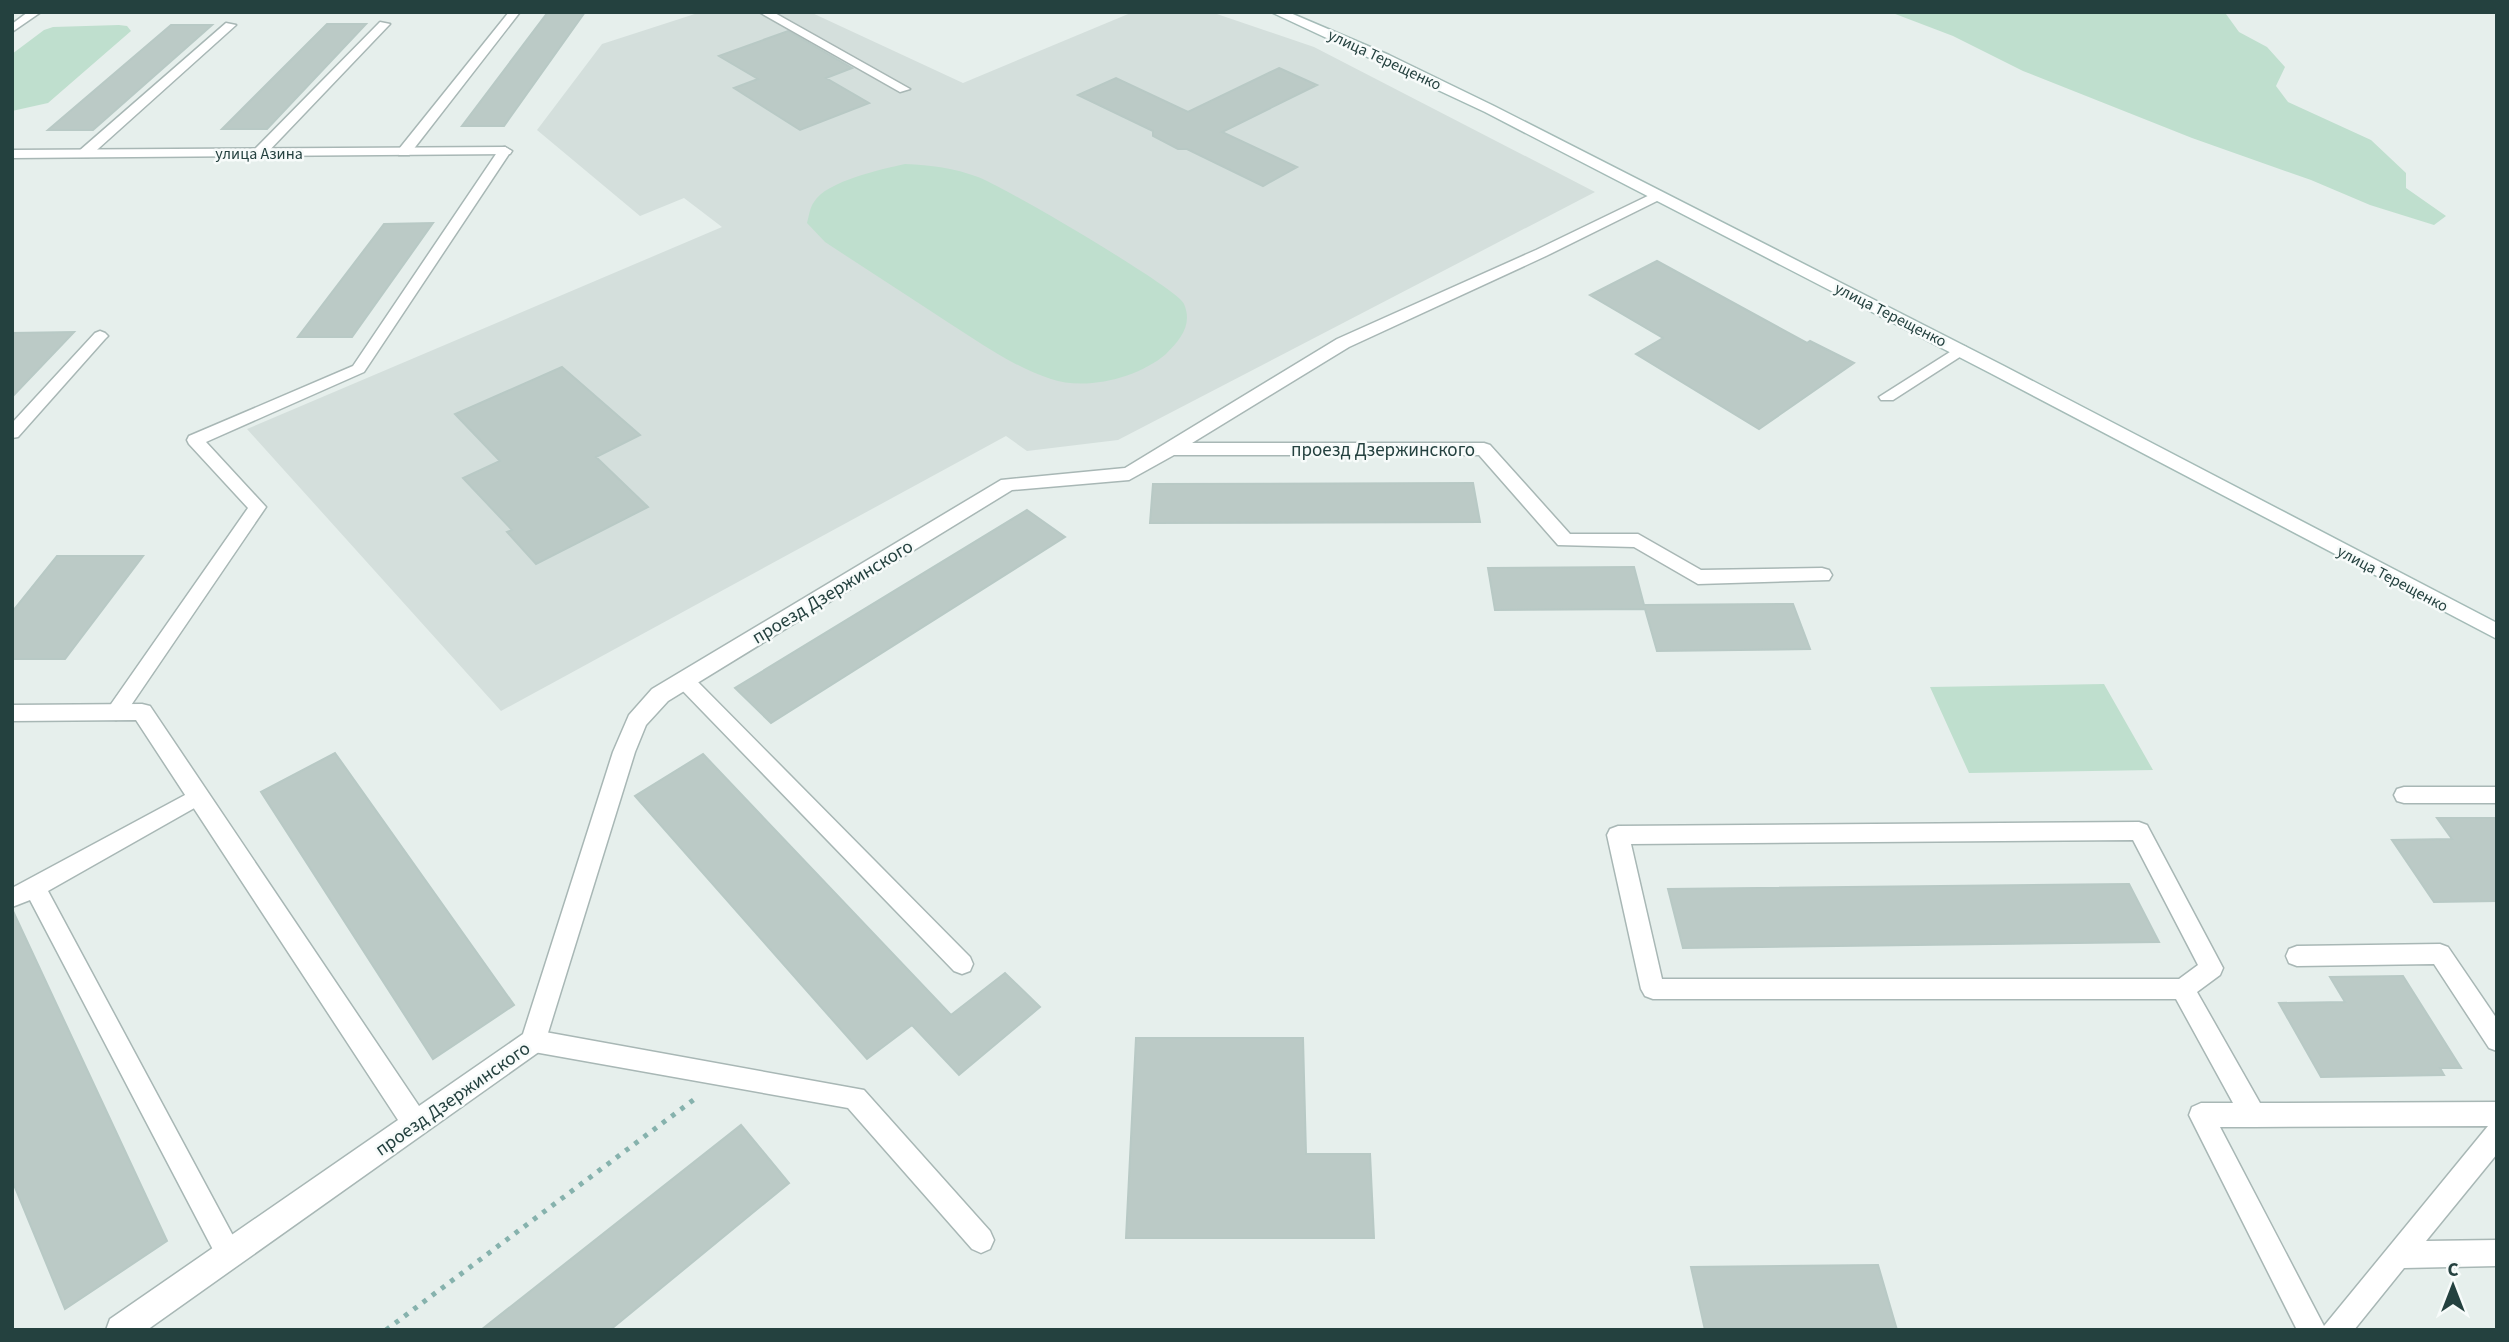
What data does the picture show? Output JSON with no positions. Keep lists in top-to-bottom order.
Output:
{
  "streets": {
    "street": ["улица Терещенко", "улица Азина", "проезд Дзержинского"]
  },
  "north": "top"
}
